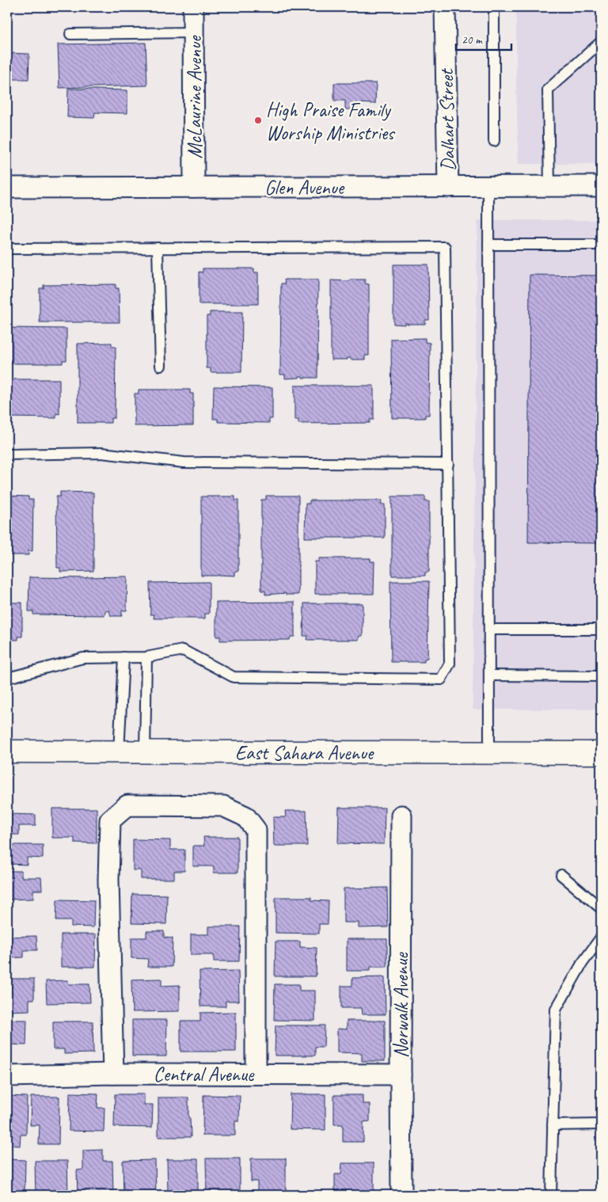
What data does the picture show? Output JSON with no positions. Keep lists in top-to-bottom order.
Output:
{
  "streets": {
    "main road": ["East Sahara Avenue"],
    "street": [
      "McLaurine Avenue",
      "Dalhart Street",
      "Glen Avenue",
      "Norwalk Avenue",
      "Central Avenue"
    ]
  },
  "crossings": [
    ["McLaurine Avenue", "Glen Avenue"],
    ["Dalhart Street", "Glen Avenue"],
    ["Norwalk Avenue", "Central Avenue"]
  ],
  "places": ["High Praise Family Worship Ministries"],
  "scale_bar": "20 m"
}
